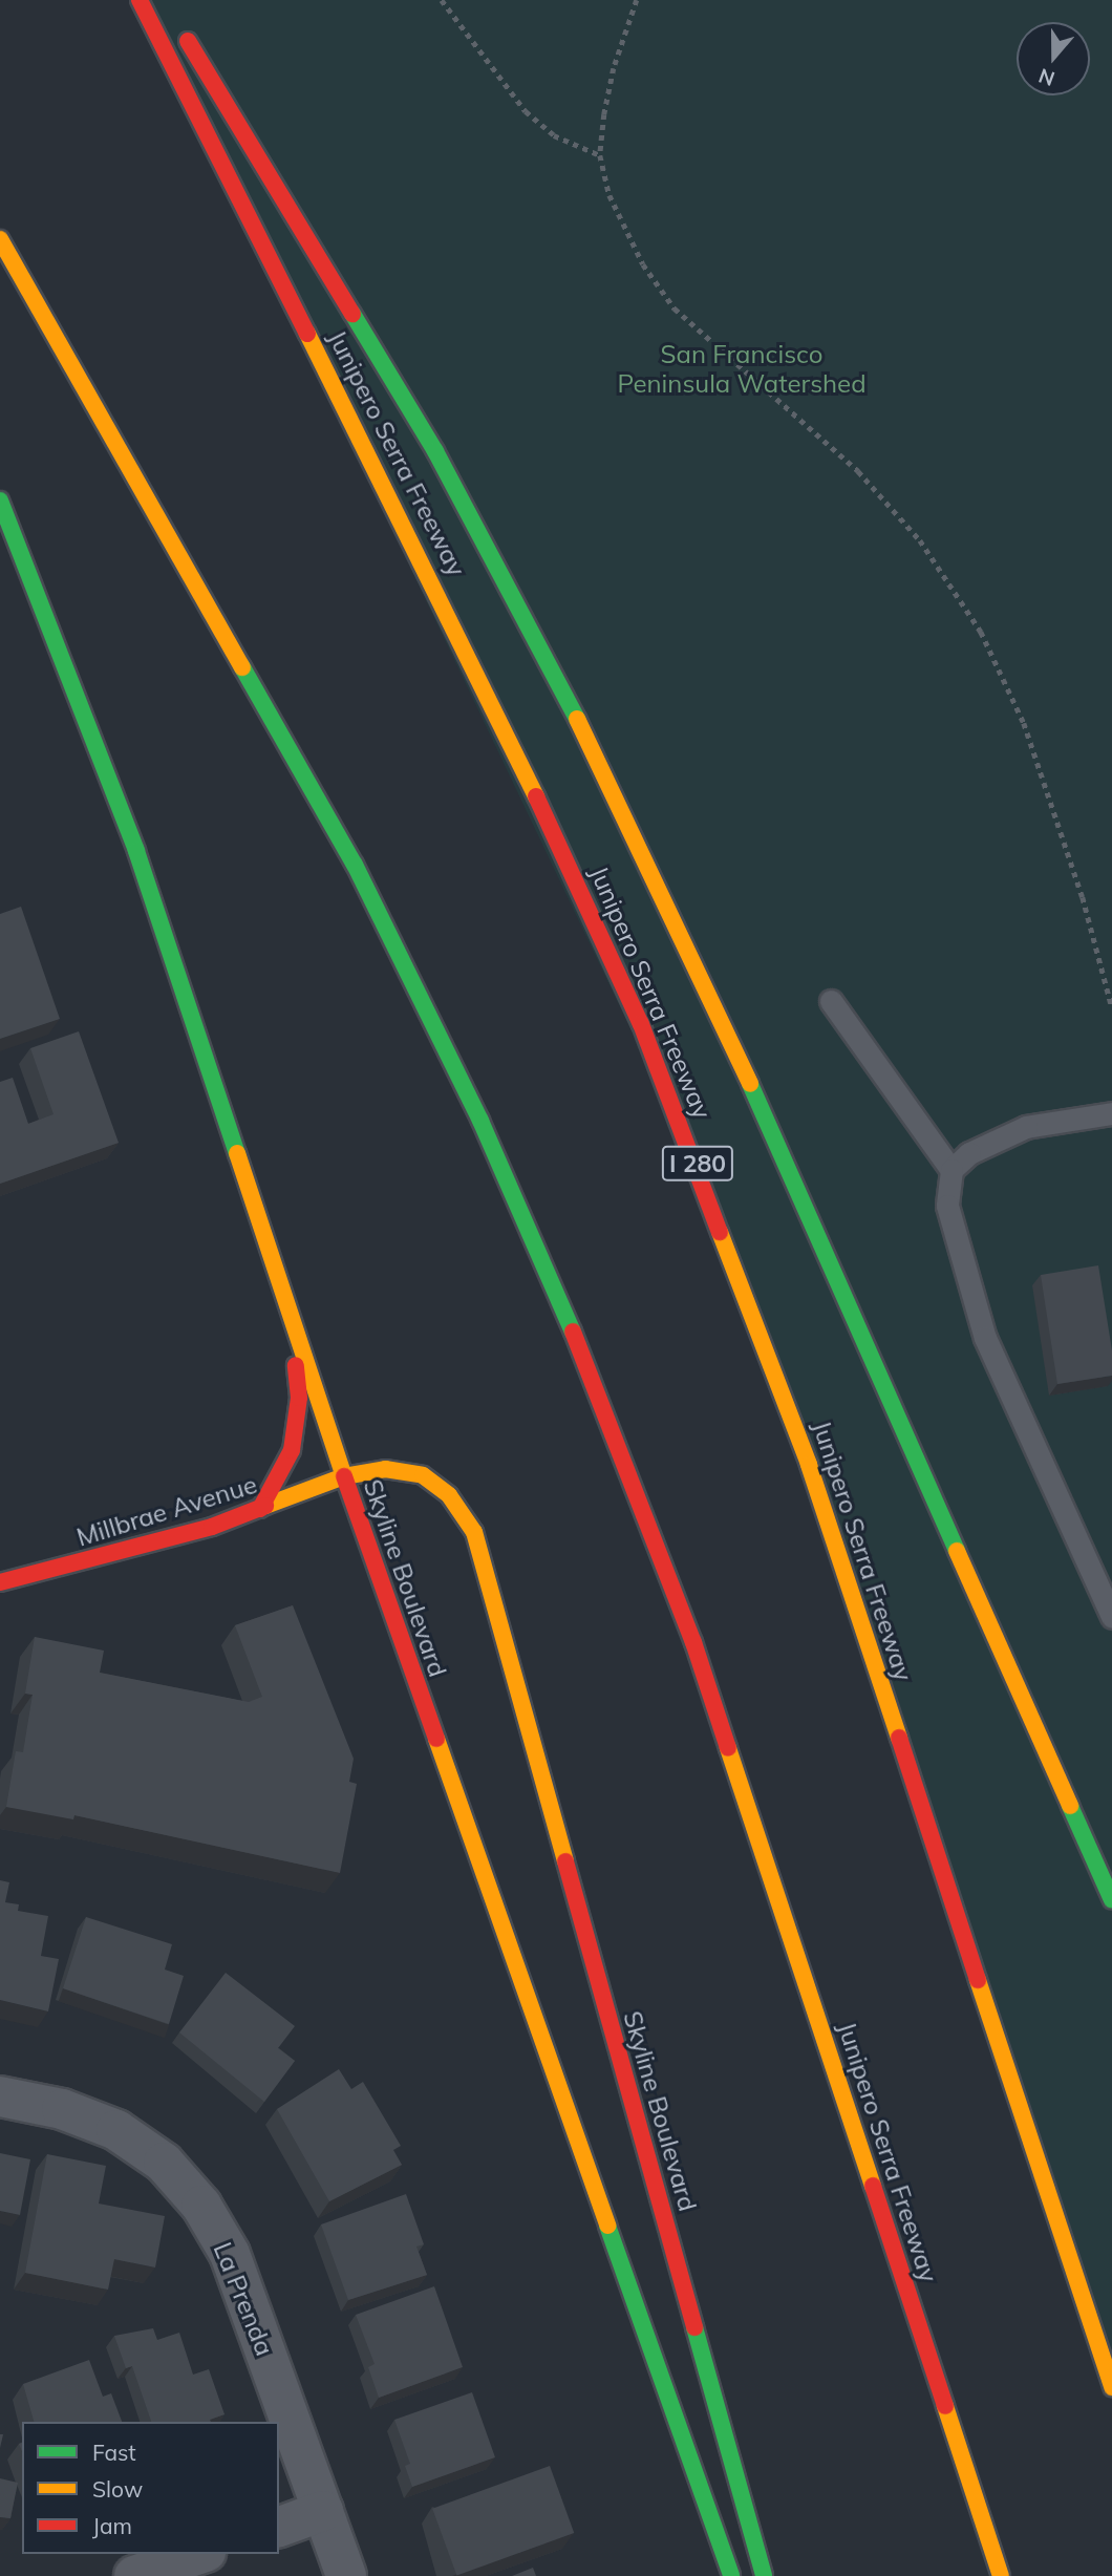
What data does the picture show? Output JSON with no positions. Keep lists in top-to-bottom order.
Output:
{
  "streets": {
    "main road": [
      "Junipero Serra Freeway",
      "I 280",
      "Millbrae Avenue",
      "Skyline Boulevard"
    ],
    "street": ["La Prenda"]
  },
  "crossings": [
    ["Millbrae Avenue", "Skyline Boulevard"]
  ],
  "parks": ["San Francisco Peninsula Watershed"],
  "legend": ["Fast", "Slow", "Jam"],
  "north": "bottom"
}
